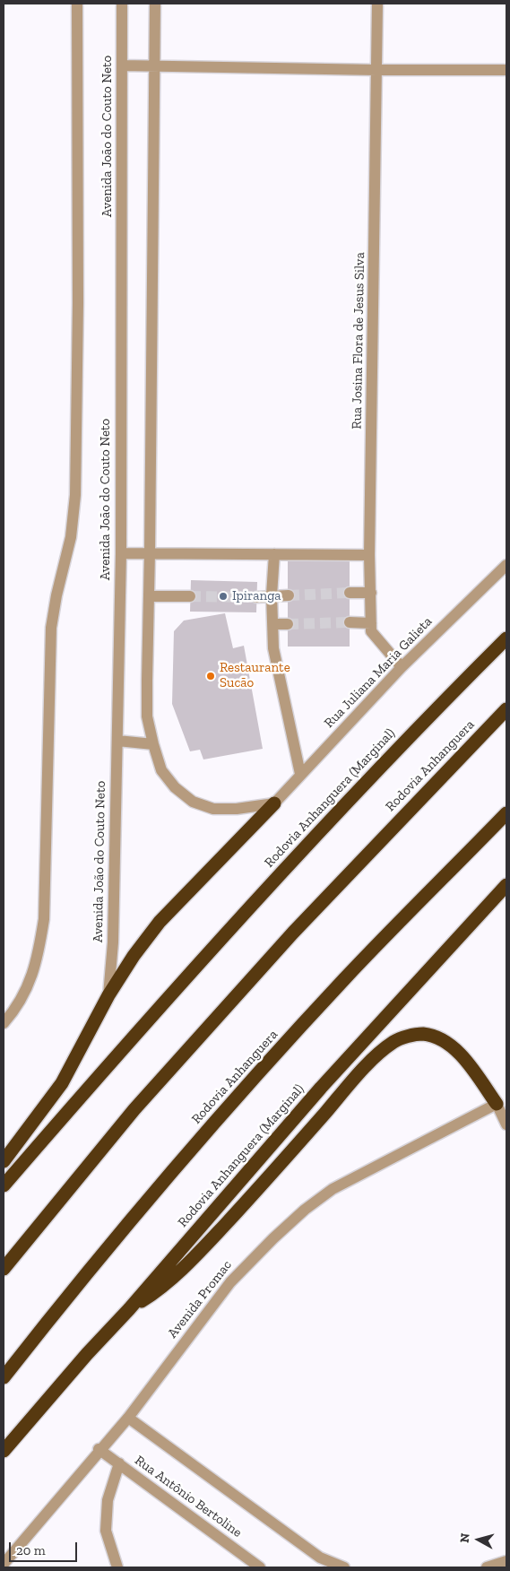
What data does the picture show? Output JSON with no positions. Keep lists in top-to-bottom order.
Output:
{
  "streets": {
    "highway": ["Rodovia Anhanguera", "Rodovia Anhanguera (Marginal)"],
    "street": [
      "Avenida João do Couto Neto",
      "Rua Josina Flora de Jesus Silva",
      "Rua Juliana Maria Galieta",
      "Avenida Promac",
      "Rua Antônio Bertoline"
    ]
  },
  "crossings": [
    ["Rua Josina Flora de Jesus Silva", "Rua Juliana Maria Galieta"],
    ["Avenida Promac", "Rua Antônio Bertoline"]
  ],
  "places": ["Ipiranga", "Restaurante Sucão"],
  "scale_bar": "20 m",
  "north": "left"
}
